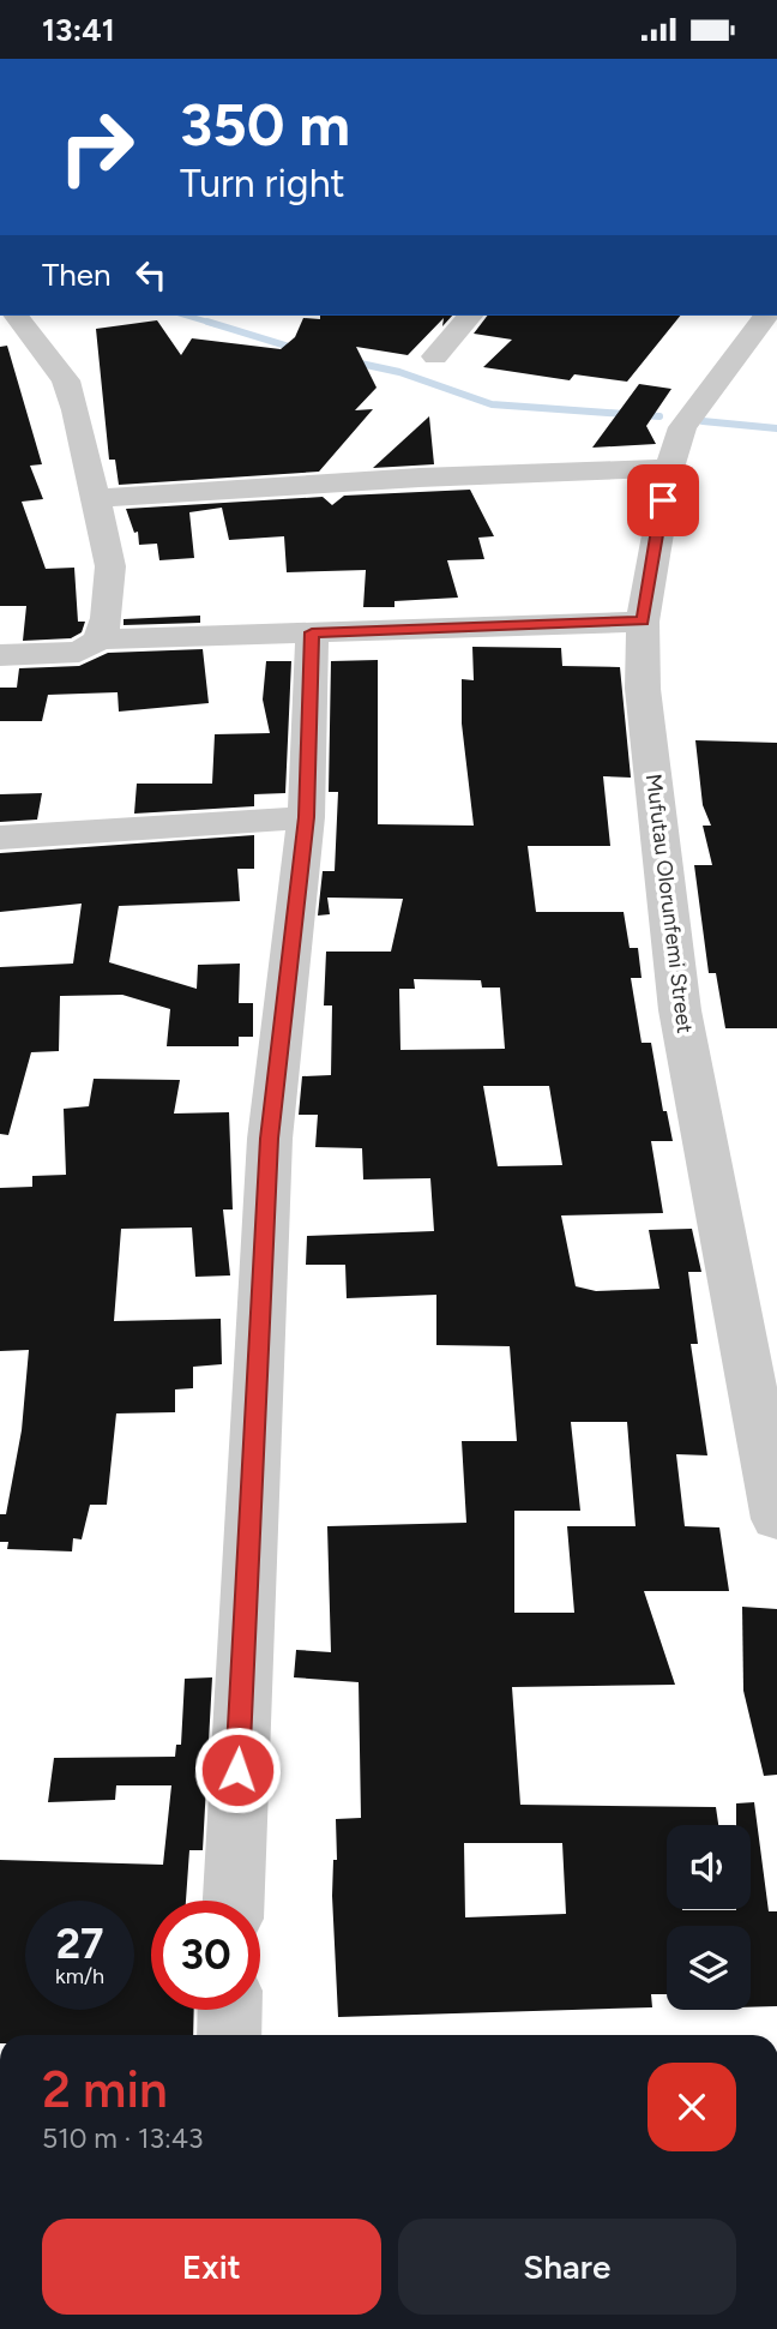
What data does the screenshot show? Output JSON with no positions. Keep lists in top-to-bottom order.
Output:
{
  "streets": {
    "street": ["Mufutau Olorunfemi Street"]
  },
  "page": {
    "status": "13:41",
    "turn": ["350 m", "Turn right"],
    "then": "Then",
    "speed": "27 km/h",
    "limit": "30",
    "heading": ["2 min", "510 m · 13:43"],
    "buttons": ["Exit", "Share"]
  }
}
